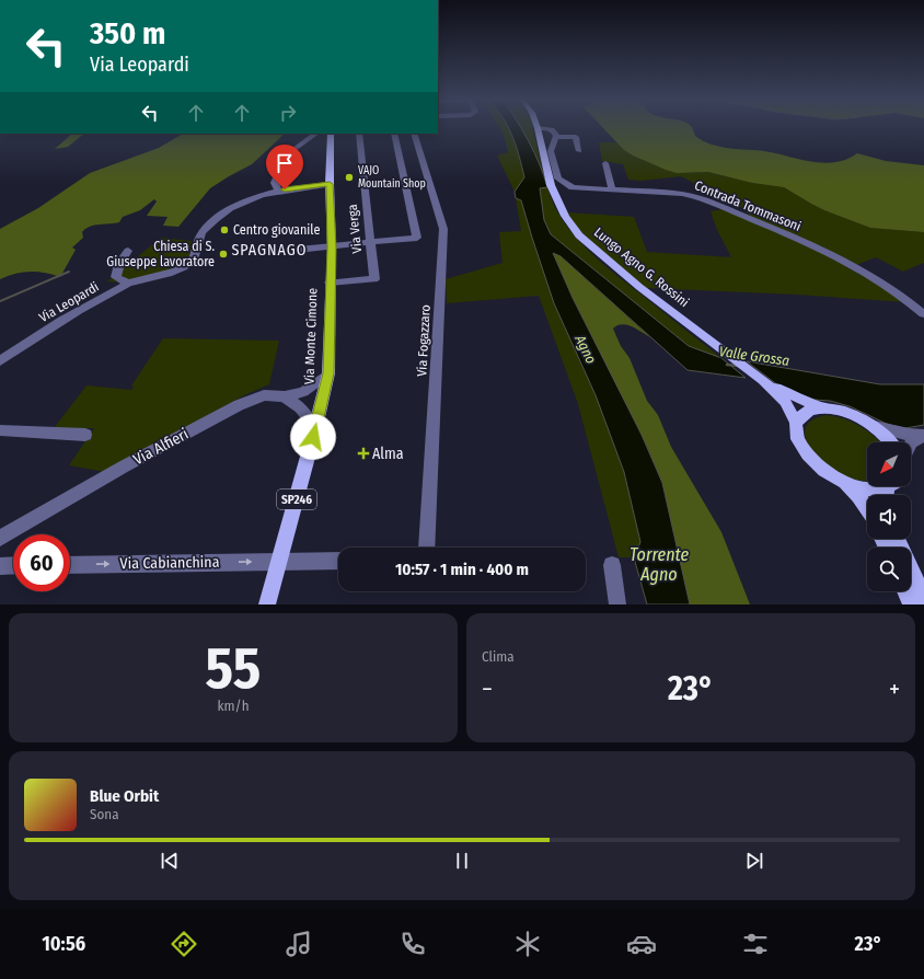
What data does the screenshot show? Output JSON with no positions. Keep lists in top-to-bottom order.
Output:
{
  "streets": {
    "main road": ["Lungo Agno G. Rossini", "Via Monte Cimone", "SP246"],
    "street": [
      "Contrada Tommasoni",
      "Via Verga",
      "Via Leopardi",
      "Via Fogazzaro",
      "Via Alfieri",
      "Via Cabianchina"
    ]
  },
  "crossings": [
    ["Via Verga", "Via Monte Cimone"],
    ["Via Leopardi", "Via Monte Cimone"],
    ["Via Monte Cimone", "Via Alfieri"],
    ["Via Monte Cimone", "SP246"],
    ["Via Monte Cimone", "Via Cabianchina"],
    ["SP246", "Via Cabianchina"]
  ],
  "one_way": ["Via Cabianchina"],
  "districts": ["SPAGNAGO"],
  "water": ["Agno", "Valle Grossa", "Torrente Agno"],
  "places": {
    "other": ["VAJO Mountain Shop", "Centro giovanile", "Chiesa di S. Giuseppe lavoratore"],
    "health": ["Alma"]
  },
  "north": "bottom left",
  "page": {
    "turn": ["350 m", "Via Leopardi"],
    "limit": "60",
    "trip": "10:57 · 1 min · 400 m",
    "tile": [
      ["55", "km/h"],
      "Clima"
    ],
    "heat": ["−", "23°", "+"],
    "song": ["Blue Orbit", "Sona"],
    "tabs": ["10:56", "23°"]
  }
}
